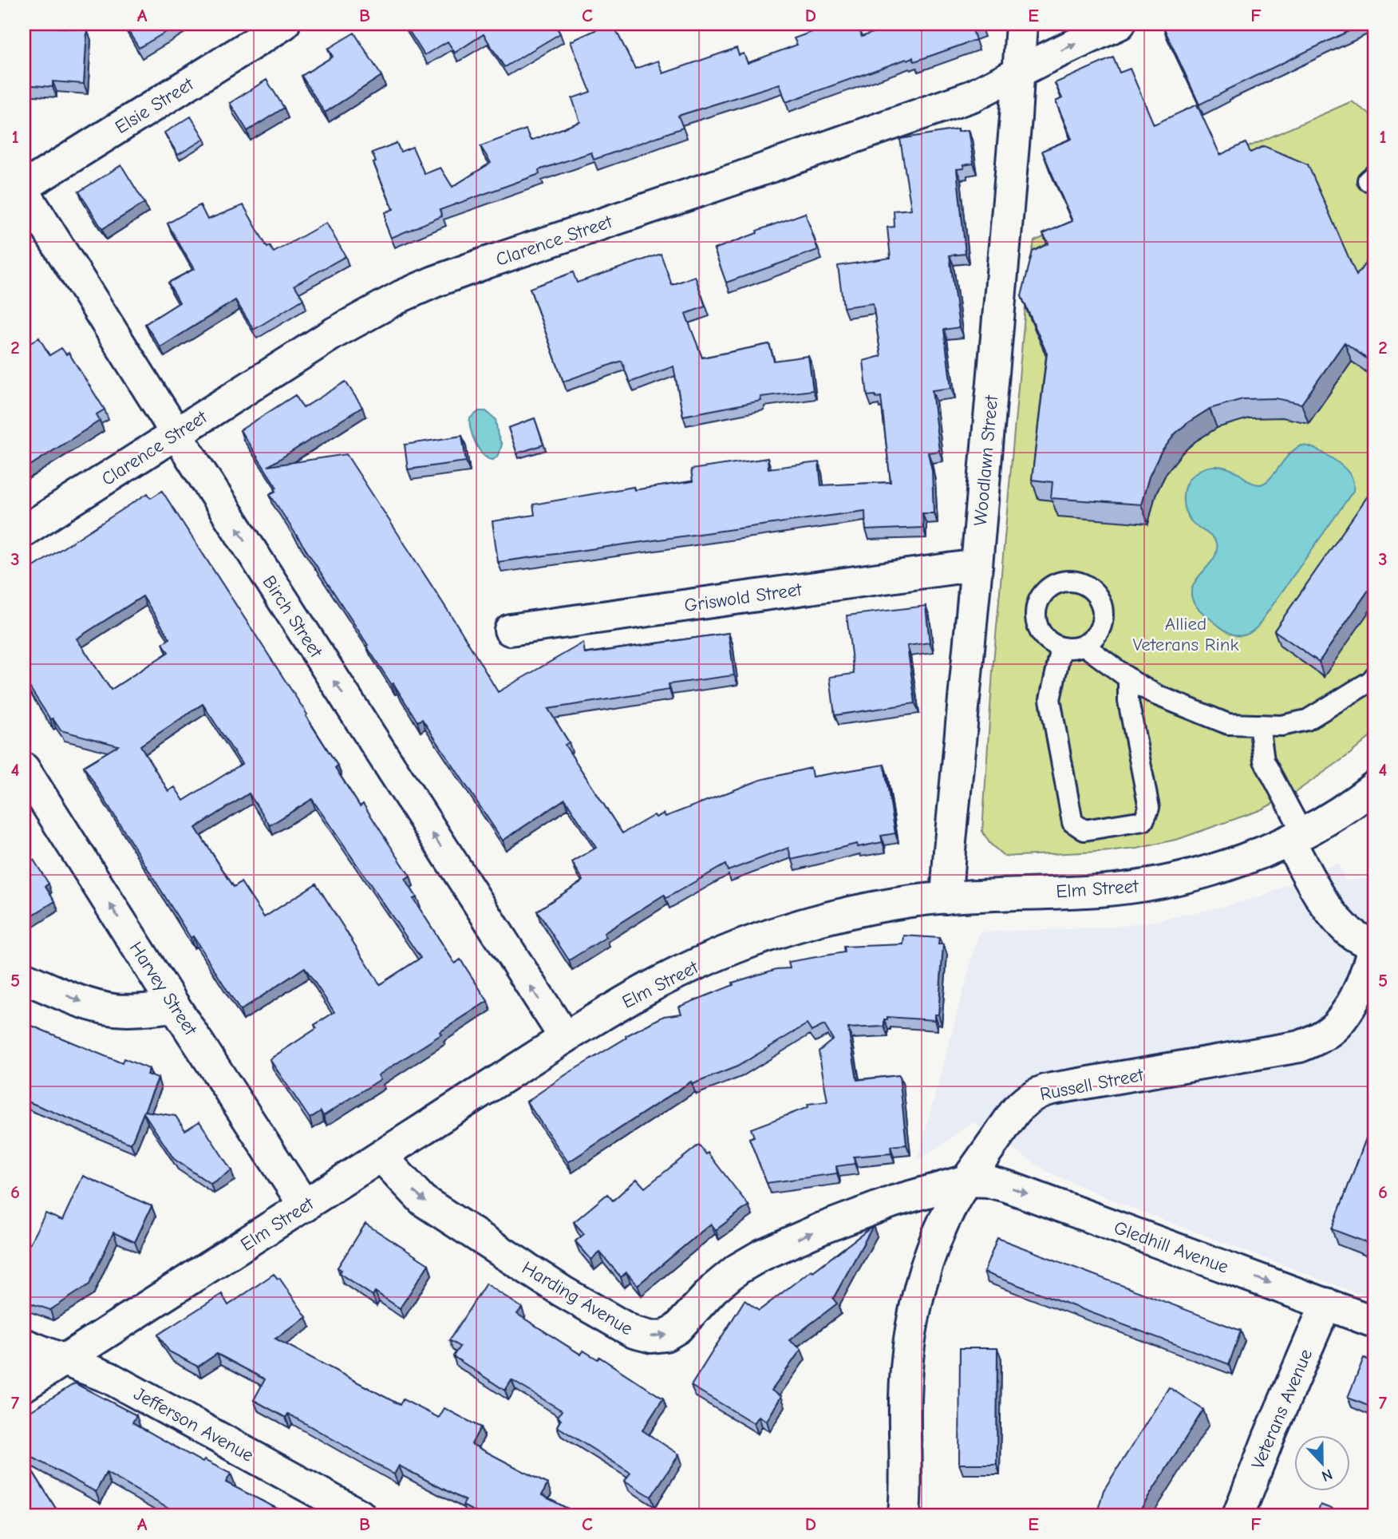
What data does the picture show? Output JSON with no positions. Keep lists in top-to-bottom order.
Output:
{
  "streets": {
    "street": [
      "Elsie Street",
      "Clarence Street",
      "Woodlawn Street",
      "Griswold Street",
      "Birch Street",
      "Elm Street",
      "Harvey Street",
      "Russell Street",
      "Gledhill Avenue",
      "Harding Avenue",
      "Veterans Avenue",
      "Jefferson Avenue"
    ]
  },
  "crossings": [
    ["Clarence Street", "Woodlawn Street"],
    ["Clarence Street", "Birch Street"],
    ["Woodlawn Street", "Griswold Street"],
    ["Woodlawn Street", "Elm Street"],
    ["Birch Street", "Elm Street"],
    ["Elm Street", "Harvey Street"],
    ["Elm Street", "Russell Street"],
    ["Elm Street", "Harding Avenue"],
    ["Elm Street", "Jefferson Avenue"],
    ["Russell Street", "Gledhill Avenue"],
    ["Russell Street", "Harding Avenue"],
    ["Gledhill Avenue", "Harding Avenue"],
    ["Gledhill Avenue", "Veterans Avenue"]
  ],
  "one_way": [
    "Birch Street",
    "Harvey Street",
    "Gledhill Avenue",
    "Harding Avenue"
  ],
  "parks": ["Allied Veterans Rink"],
  "north": "bottom",
  "grid": {
    "columns": [
      "A",
      "B",
      "C",
      "D",
      "E",
      "F"
    ],
    "rows": [
      "1",
      "2",
      "3",
      "4",
      "5",
      "6",
      "7"
    ]
  }
}
